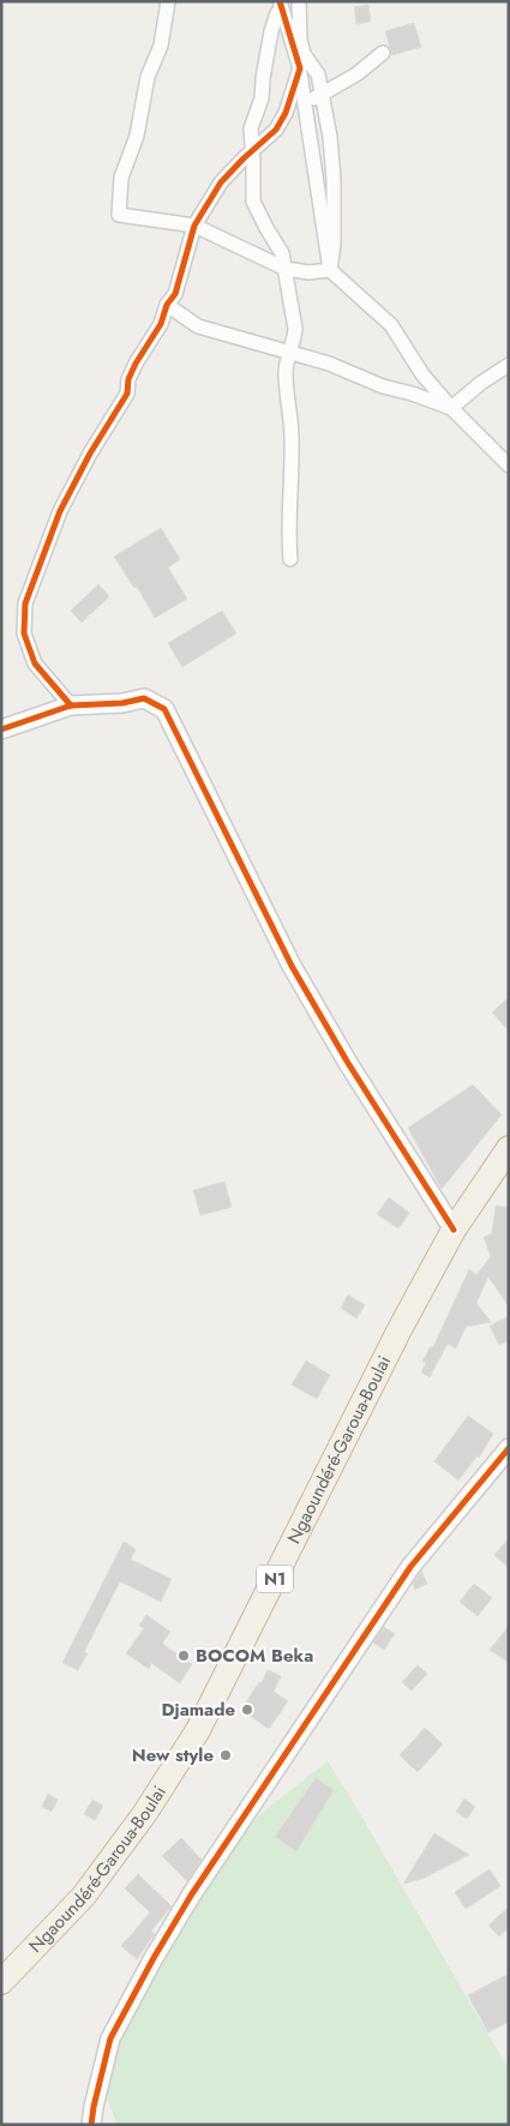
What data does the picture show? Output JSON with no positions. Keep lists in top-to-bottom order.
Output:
{
  "streets": {
    "highway": ["Ngaoundéré-Garoua-Boulai", "N1"]
  },
  "places": ["BOCOM Beka", "Djamade", "New style"]
}
